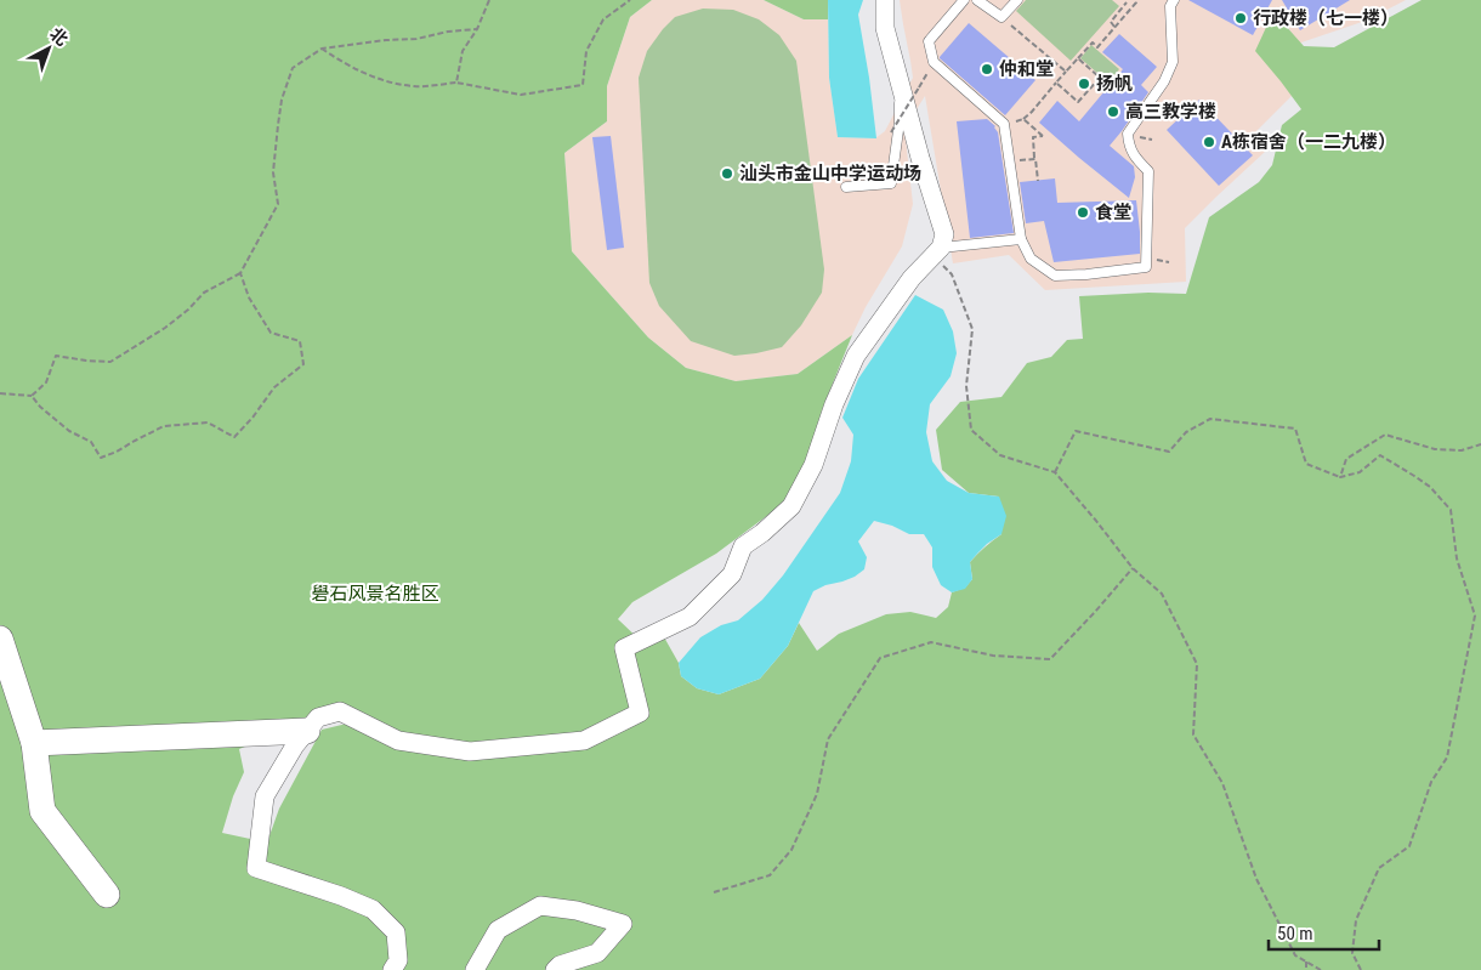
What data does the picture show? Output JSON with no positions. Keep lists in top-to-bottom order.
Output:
{
  "parks": ["礐石风景名胜区"],
  "places": [
    "行政楼（七一楼）",
    "仲和堂",
    "扬帆",
    "高三教学楼",
    "A栋宿舍（一二九楼）",
    "汕头市金山中学运动场",
    "食堂"
  ],
  "scale_bar": "50 m",
  "north": "top right"
}
